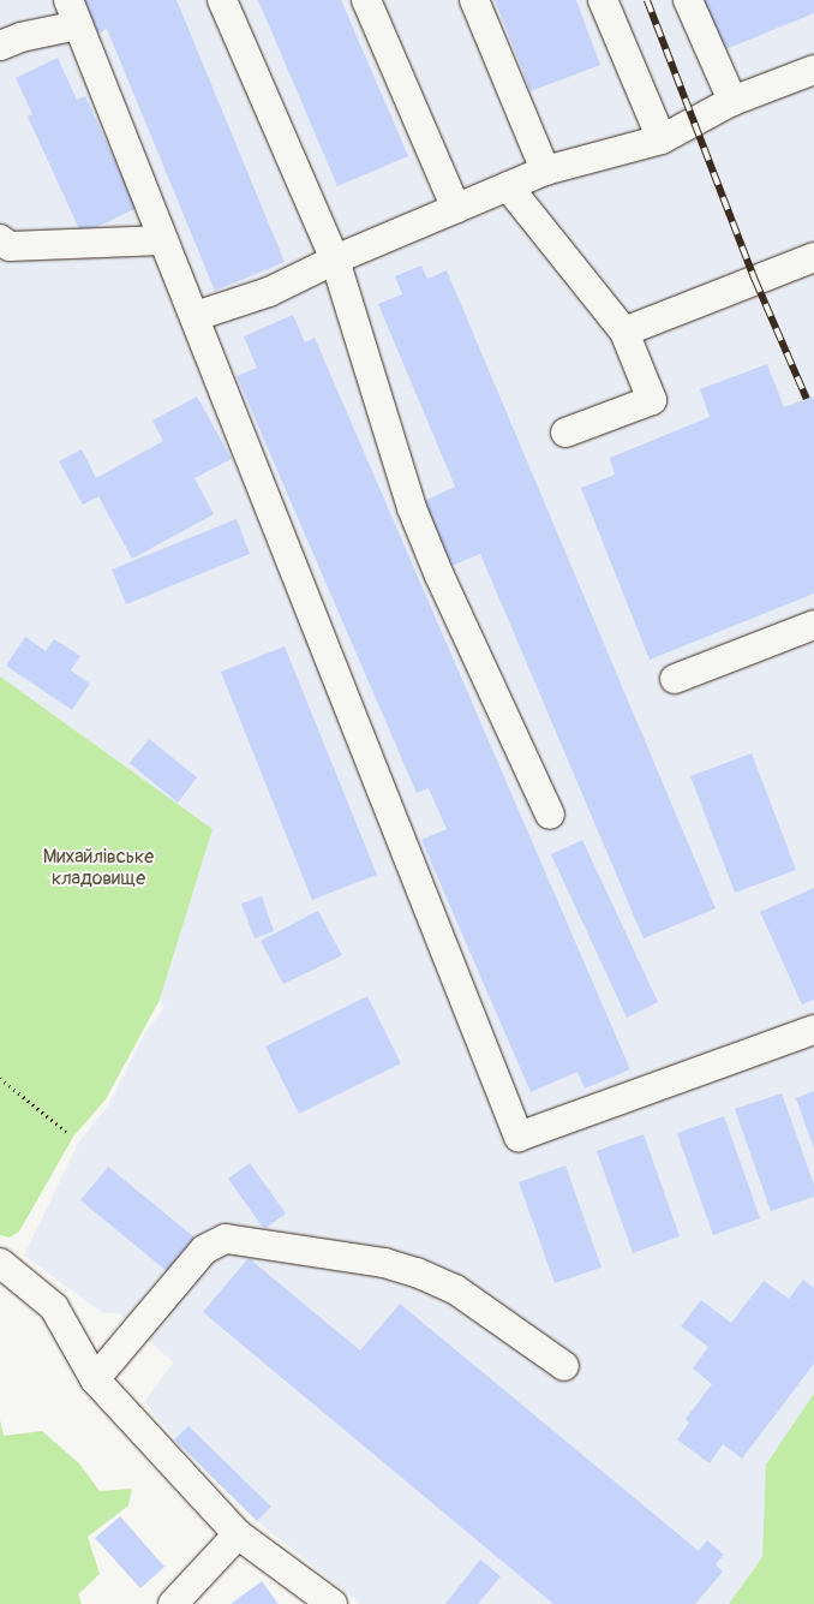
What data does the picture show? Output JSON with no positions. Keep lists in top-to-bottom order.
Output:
{
  "parks": ["Михайлівське кладовище"]
}
